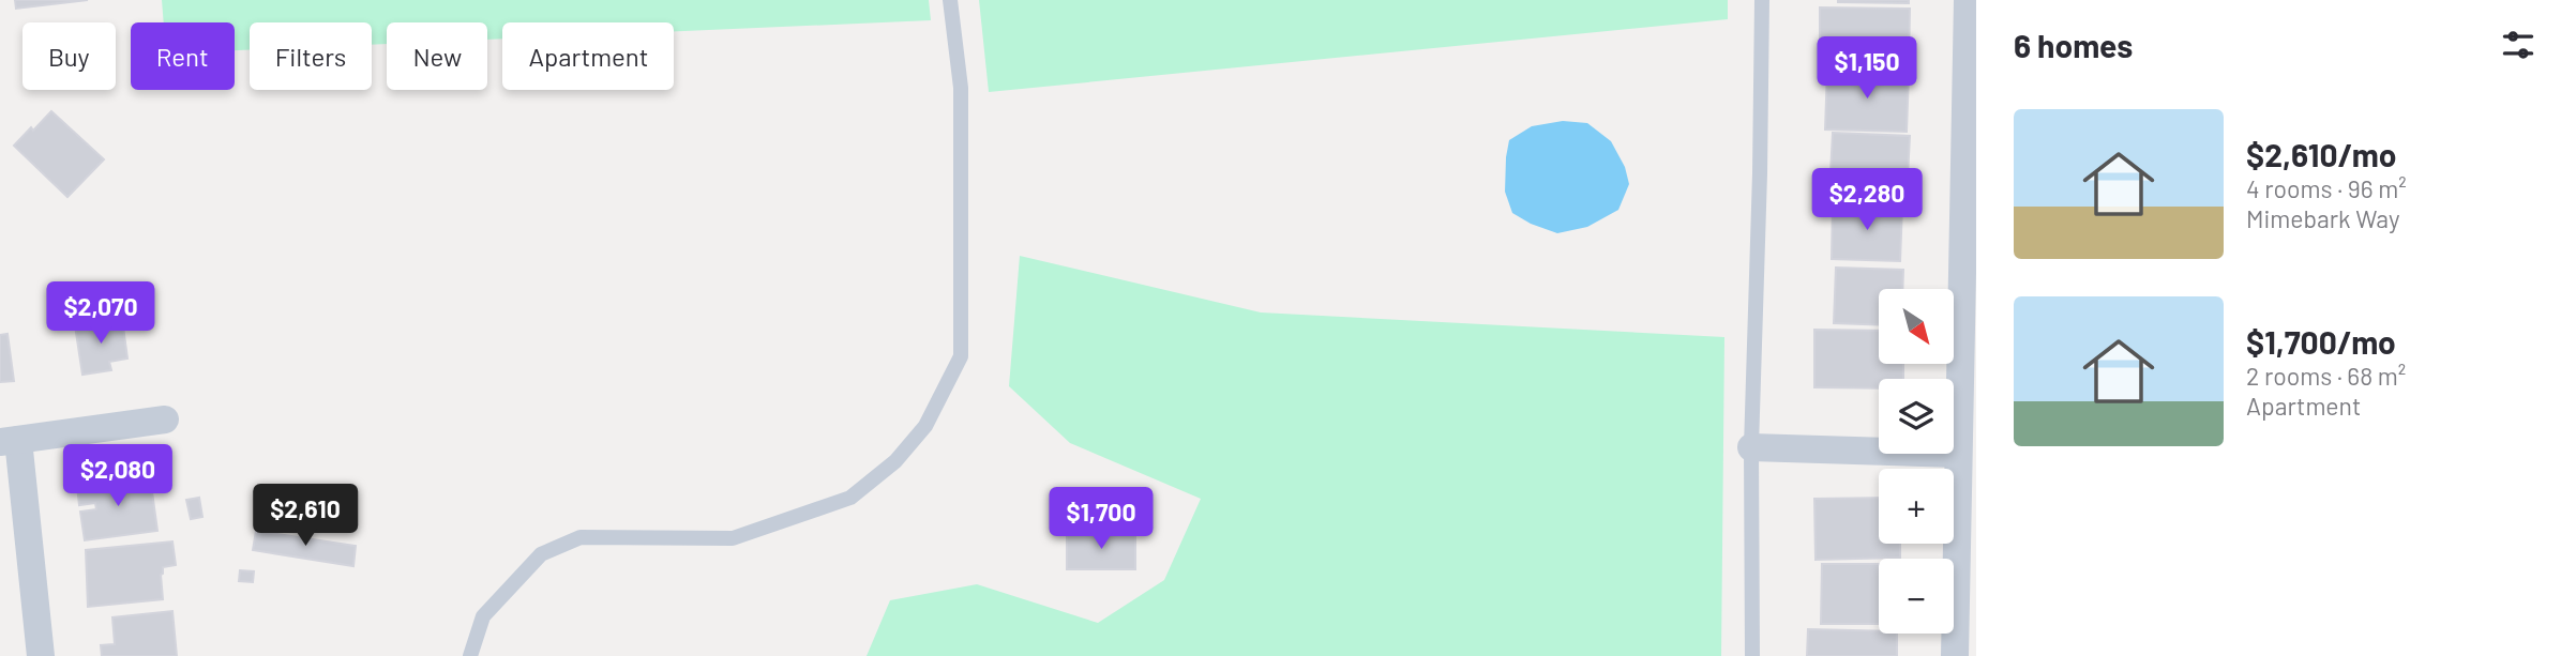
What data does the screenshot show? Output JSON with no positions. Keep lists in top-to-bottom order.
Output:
{
  "north": "bottom right",
  "page": {
    "heading": "6 homes",
    "chip": [
      "Buy",
      "Rent",
      "Filters",
      "New",
      "Apartment"
    ],
    "price": [
      "$1,150",
      "$2,280",
      "$2,070",
      "$2,080",
      "$2,610",
      "$1,700"
    ],
    "list": [
      {
        "name": "$2,610/mo",
        "note": "4 rooms · 96 m² · Mimebark Way"
      },
      {
        "name": "$1,700/mo",
        "note": "2 rooms · 68 m² · Apartment"
      }
    ],
    "map_buttons": ["+", "−"]
  }
}
